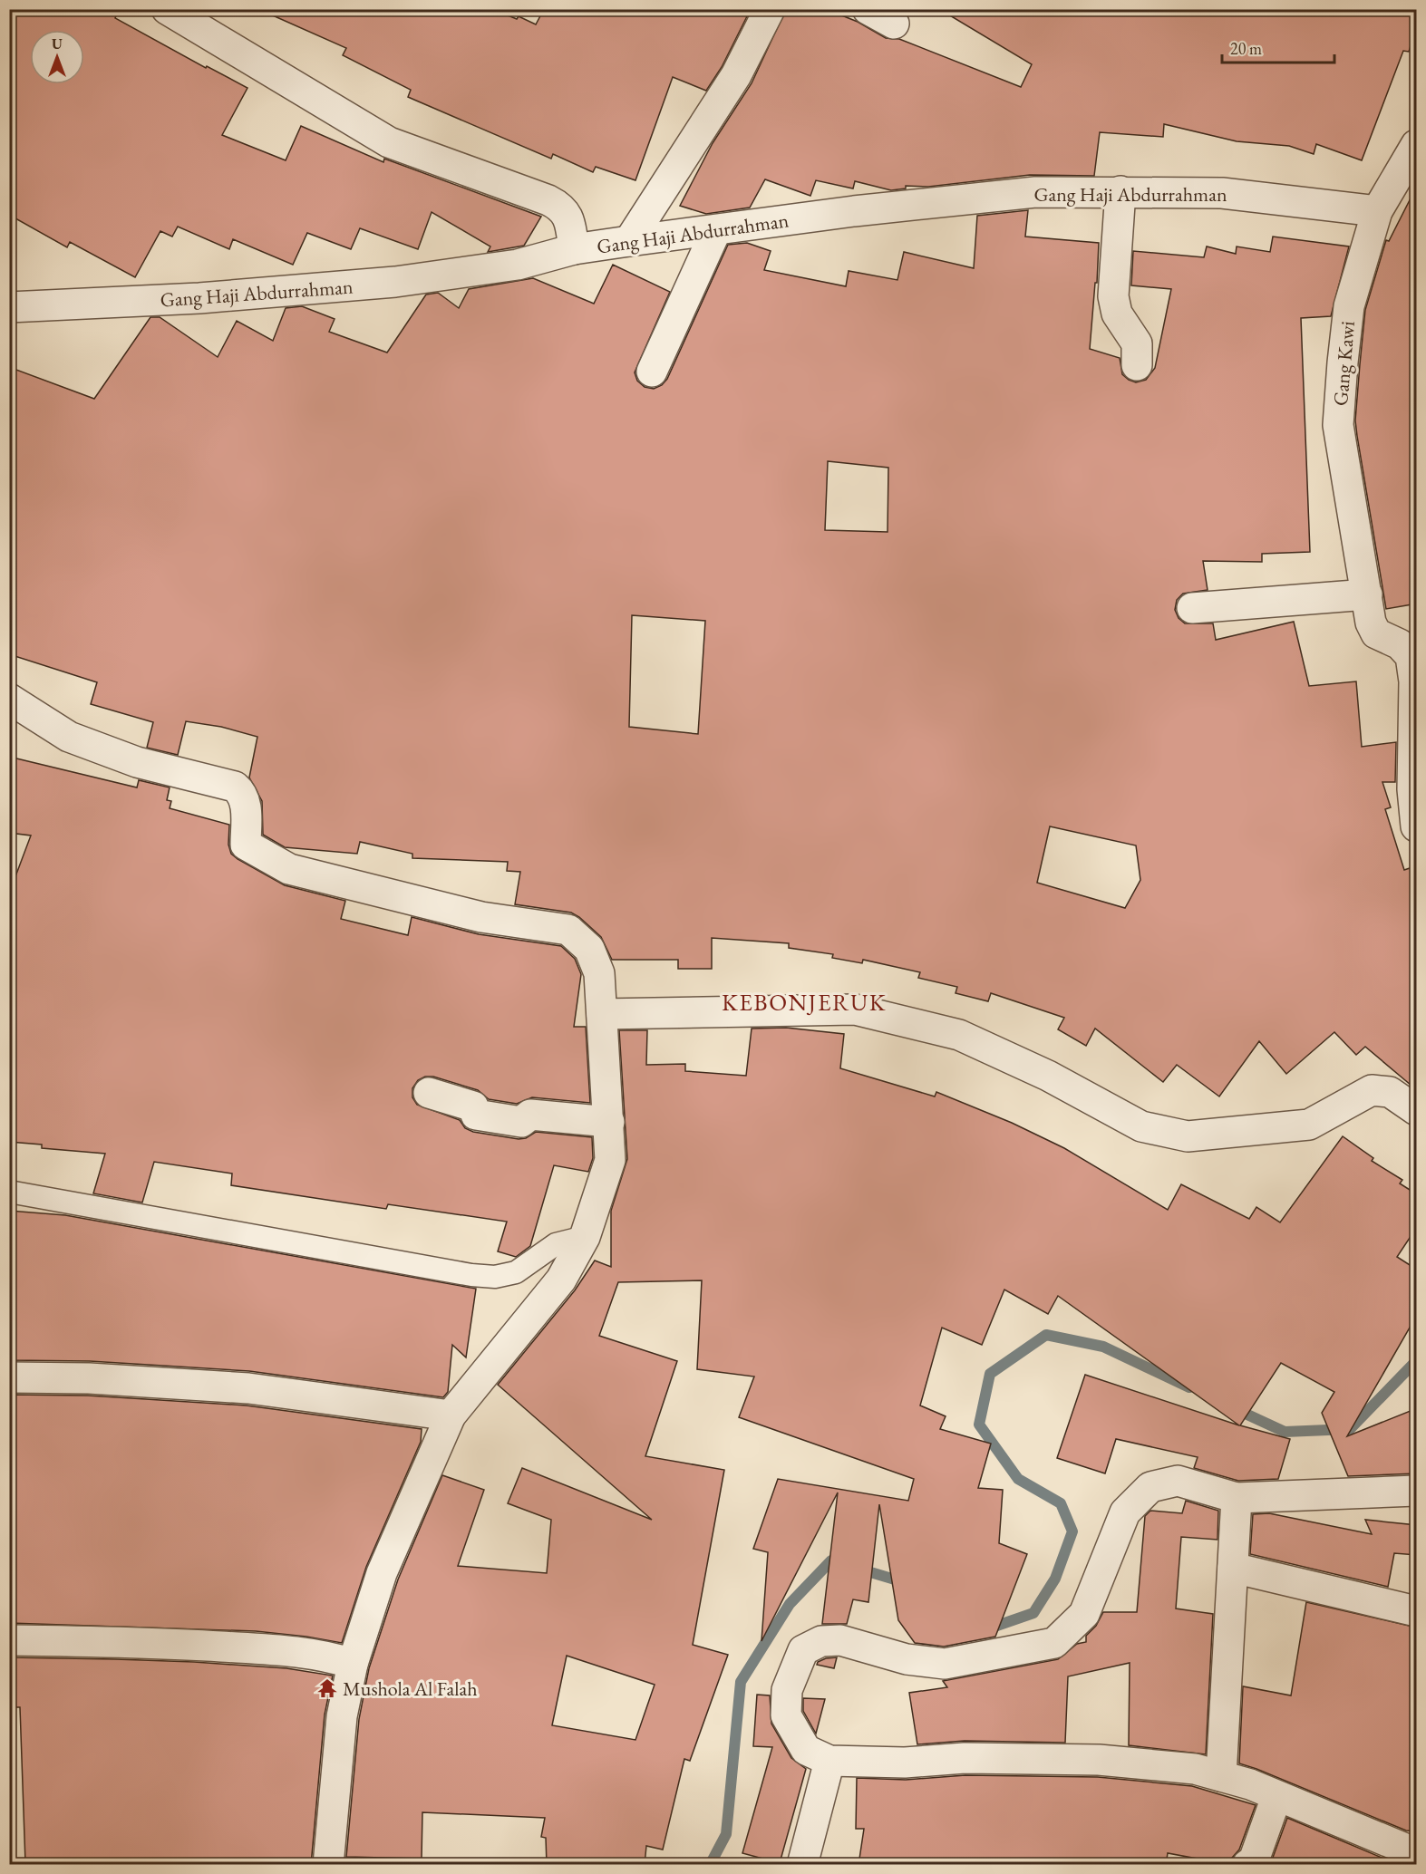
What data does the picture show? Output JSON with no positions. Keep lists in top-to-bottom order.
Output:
{
  "streets": {
    "street": ["Gang Haji Abdurrahman", "Gang Kawi"]
  },
  "crossings": [
    ["Gang Haji Abdurrahman", "Gang Kawi"]
  ],
  "districts": ["KEBONJERUK"],
  "places": {
    "temple": ["Mushola Al Falah"]
  },
  "scale_bar": "20 m",
  "north": "top"
}
